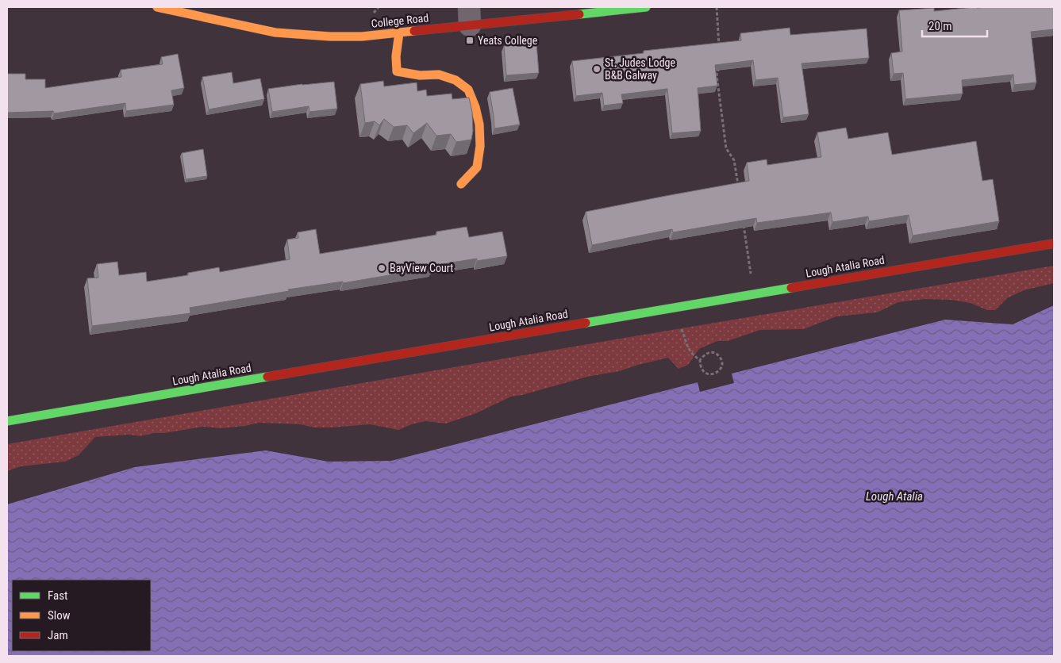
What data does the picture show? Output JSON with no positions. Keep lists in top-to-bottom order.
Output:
{
  "streets": {
    "street": ["College Road", "Lough Atalia Road"]
  },
  "water": ["Lough Atalia"],
  "places": {
    "transit": ["Yeats College"],
    "other": ["St. Judes Lodge B&B Galway", "BayView Court"]
  },
  "legend": ["Fast", "Slow", "Jam"],
  "scale_bar": "20 m"
}
